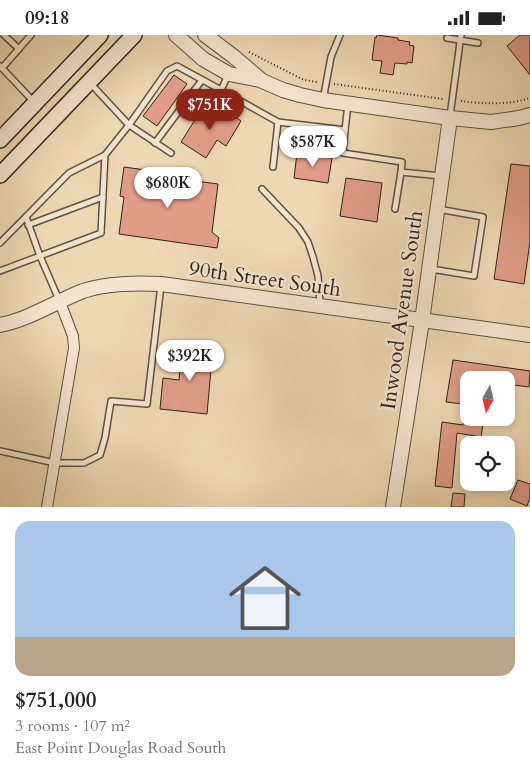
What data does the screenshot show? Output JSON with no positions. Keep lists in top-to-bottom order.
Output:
{
  "streets": {
    "street": ["90th Street South", "Inwood Avenue South"]
  },
  "crossings": [
    ["90th Street South", "Inwood Avenue South"]
  ],
  "north": "bottom",
  "page": {
    "status": "09:18",
    "price": [
      "$751K",
      "$587K",
      "$680K",
      "$392K"
    ],
    "list": [
      {
        "name": "$751,000",
        "note": "3 rooms · 107 m² · East Point Douglas Road South"
      }
    ]
  }
}
